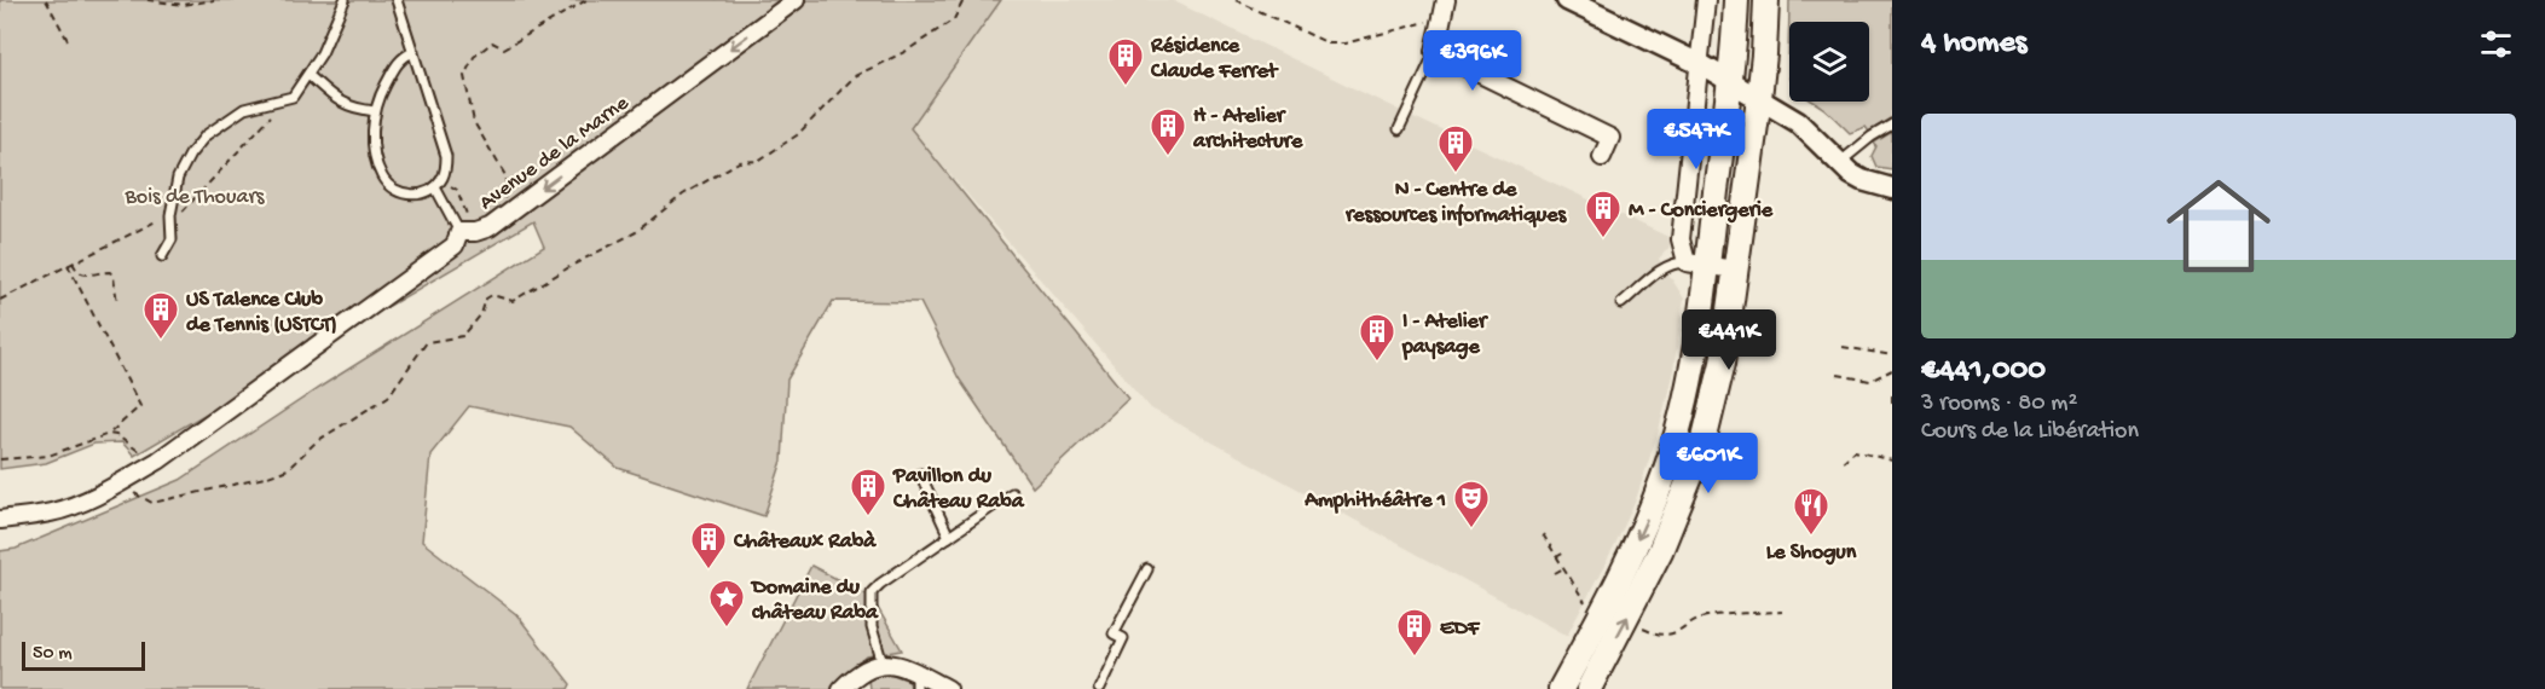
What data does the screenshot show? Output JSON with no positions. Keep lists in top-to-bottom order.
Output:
{
  "streets": {
    "street": ["Avenue de la Marne"]
  },
  "one_way": ["Avenue de la Marne"],
  "parks": ["Bois de Thouars"],
  "places": {
    "building": [
      "Résidence Claude Ferret",
      "H - Atelier architecture",
      "N - Centre de ressources informatiques",
      "M - Conciergerie",
      "US Talence Club de Tennis (USTCT)",
      "I - Atelier paysage",
      "Pavillon du Château Raba",
      "Châteaux Rabà",
      "EDF"
    ],
    "theatre": ["Amphithéâtre 1"],
    "restaurant": ["Le Shogun"],
    "place": ["Domaine du château Raba"]
  },
  "scale_bar": "50 m",
  "page": {
    "heading": "4 homes",
    "price": [
      "€396K",
      "€547K",
      "€441K",
      "€601K"
    ],
    "list": [
      {
        "name": "€441,000",
        "note": "3 rooms · 80 m² · Cours de la Libération"
      }
    ],
    "scale": "50 m"
  }
}
